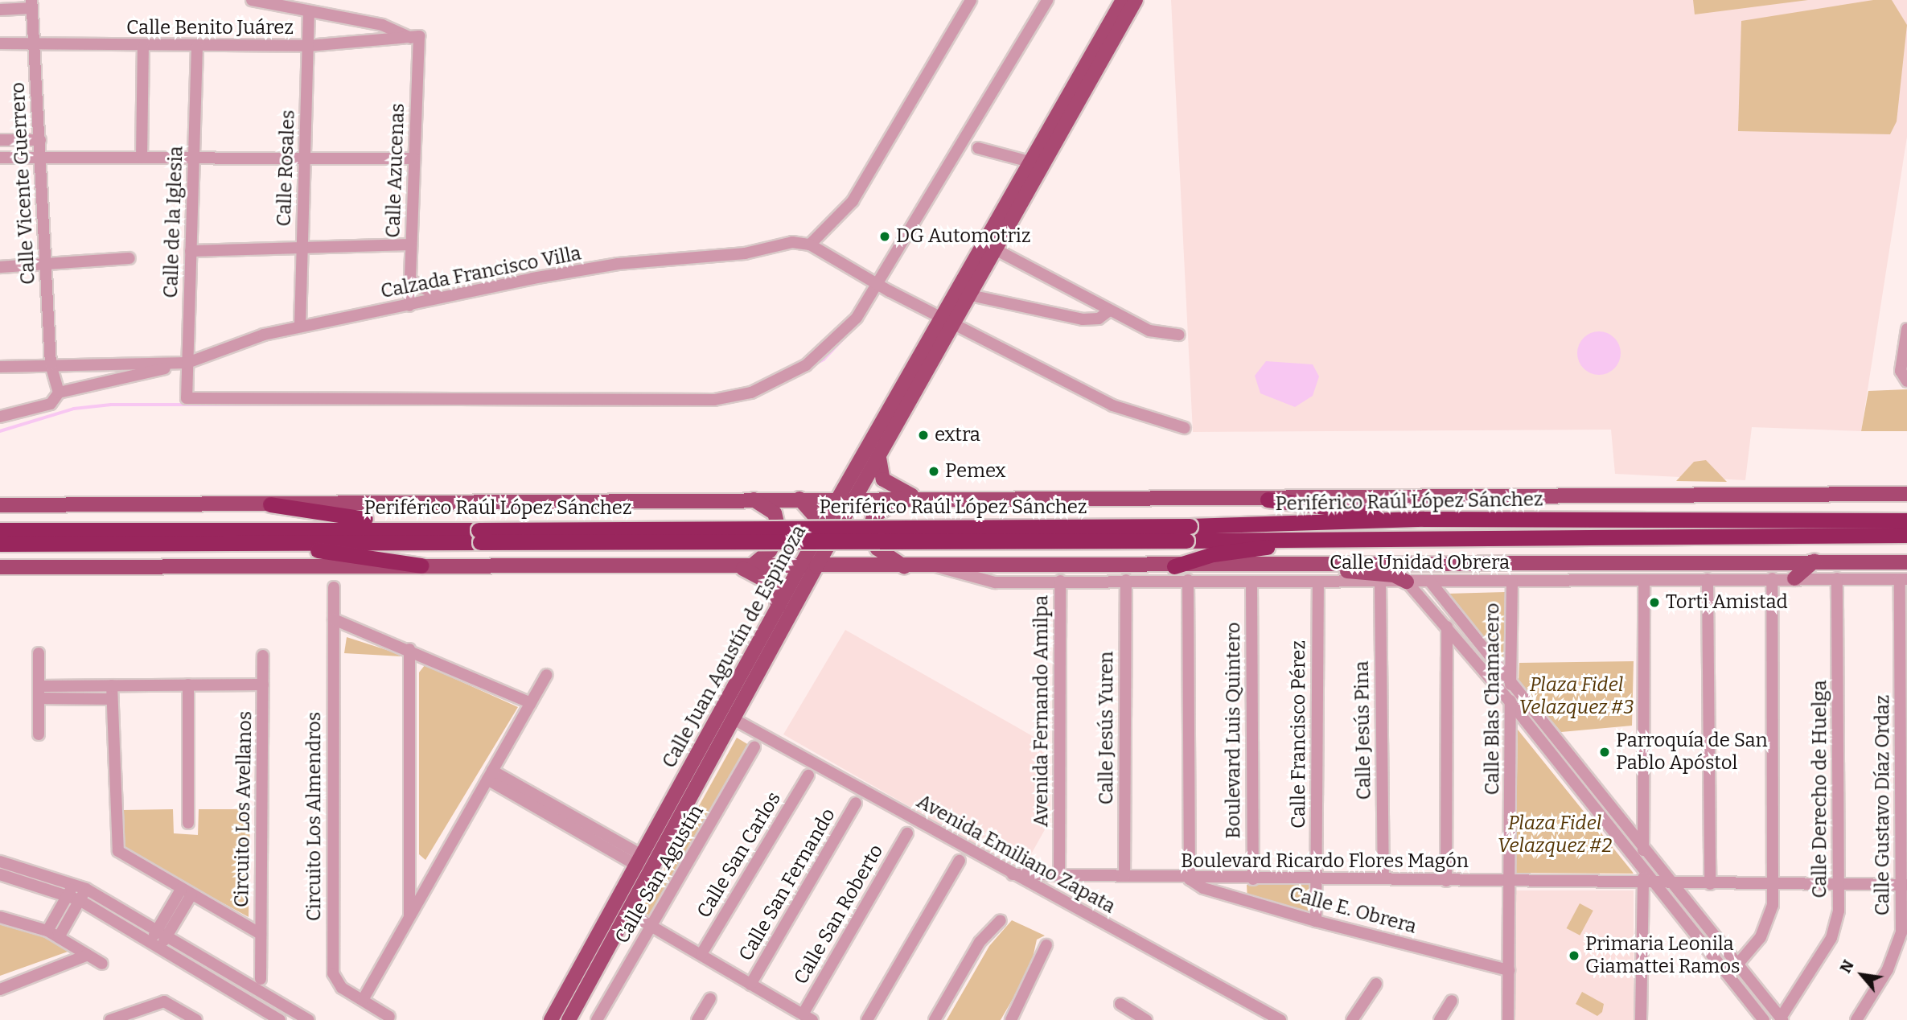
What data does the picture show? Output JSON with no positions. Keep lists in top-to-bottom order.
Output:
{
  "streets": {
    "highway": ["Periférico Raúl López Sánchez"],
    "main road": ["Calle Juan Agustín de Espinoza"],
    "street": [
      "Calle Benito Juárez",
      "Calle Rosales",
      "Calle Azucenas",
      "Calle Vicente Guerrero",
      "Calle de la Iglesia",
      "Calzada Francisco Villa",
      "Calle Unidad Obrera",
      "Calle Blas Chamacero",
      "Avenida Fernando Amilpa",
      "Calle Jesús Yuren",
      "Boulevard Luis Quintero",
      "Calle Jesús Pina",
      "Calle Francisco Pérez",
      "Calle Derecho de Huelga",
      "Calle Gustavo Díaz Ordaz",
      "Circuito Los Avellanos",
      "Circuito Los Almendros",
      "Avenida Emiliano Zapata",
      "Calle San Carlos",
      "Boulevard Ricardo Flores Magón",
      "Calle San Agustín",
      "Calle San Fernando",
      "Calle E. Obrera",
      "Calle San Roberto"
    ]
  },
  "crossings": [
    ["Calle Benito Juárez", "Calle Rosales"],
    ["Calle Benito Juárez", "Calle Azucenas"],
    ["Calle Benito Juárez", "Calle Vicente Guerrero"],
    ["Calle Benito Juárez", "Calle de la Iglesia"],
    ["Calle Rosales", "Calzada Francisco Villa"],
    ["Calle Azucenas", "Calzada Francisco Villa"],
    ["Calle Vicente Guerrero", "Calzada Francisco Villa"],
    ["Calle de la Iglesia", "Calzada Francisco Villa"],
    ["Calle Unidad Obrera", "Calle Blas Chamacero"],
    ["Calle Unidad Obrera", "Avenida Fernando Amilpa"],
    ["Calle Unidad Obrera", "Calle Jesús Yuren"],
    ["Calle Unidad Obrera", "Boulevard Luis Quintero"],
    ["Calle Unidad Obrera", "Calle Jesús Pina"],
    ["Calle Unidad Obrera", "Calle Francisco Pérez"],
    ["Calle Unidad Obrera", "Calle Derecho de Huelga"],
    ["Calle Unidad Obrera", "Calle Gustavo Díaz Ordaz"],
    ["Calle Juan Agustín de Espinoza", "Avenida Emiliano Zapata"],
    ["Calle Blas Chamacero", "Boulevard Ricardo Flores Magón"],
    ["Calle Blas Chamacero", "Calle E. Obrera"],
    ["Avenida Fernando Amilpa", "Boulevard Ricardo Flores Magón"],
    ["Calle Jesús Yuren", "Boulevard Ricardo Flores Magón"],
    ["Boulevard Luis Quintero", "Boulevard Ricardo Flores Magón"],
    ["Calle Jesús Pina", "Boulevard Ricardo Flores Magón"],
    ["Calle Francisco Pérez", "Boulevard Ricardo Flores Magón"],
    ["Calle Francisco Pérez", "Calle E. Obrera"],
    ["Calle Derecho de Huelga", "Boulevard Ricardo Flores Magón"],
    ["Calle Gustavo Díaz Ordaz", "Boulevard Ricardo Flores Magón"],
    ["Avenida Emiliano Zapata", "Boulevard Ricardo Flores Magón"],
    ["Boulevard Ricardo Flores Magón", "Calle E. Obrera"]
  ],
  "parks": ["Plaza Fidel Velazquez #3", "Plaza Fidel Velazquez #2"],
  "places": [
    "DG Automotriz",
    "extra",
    "Pemex",
    "Torti Amistad",
    "Parroquía de San Pablo Apóstol",
    "Primaria Leonila Giamattei Ramos"
  ],
  "north": "top left"
}
